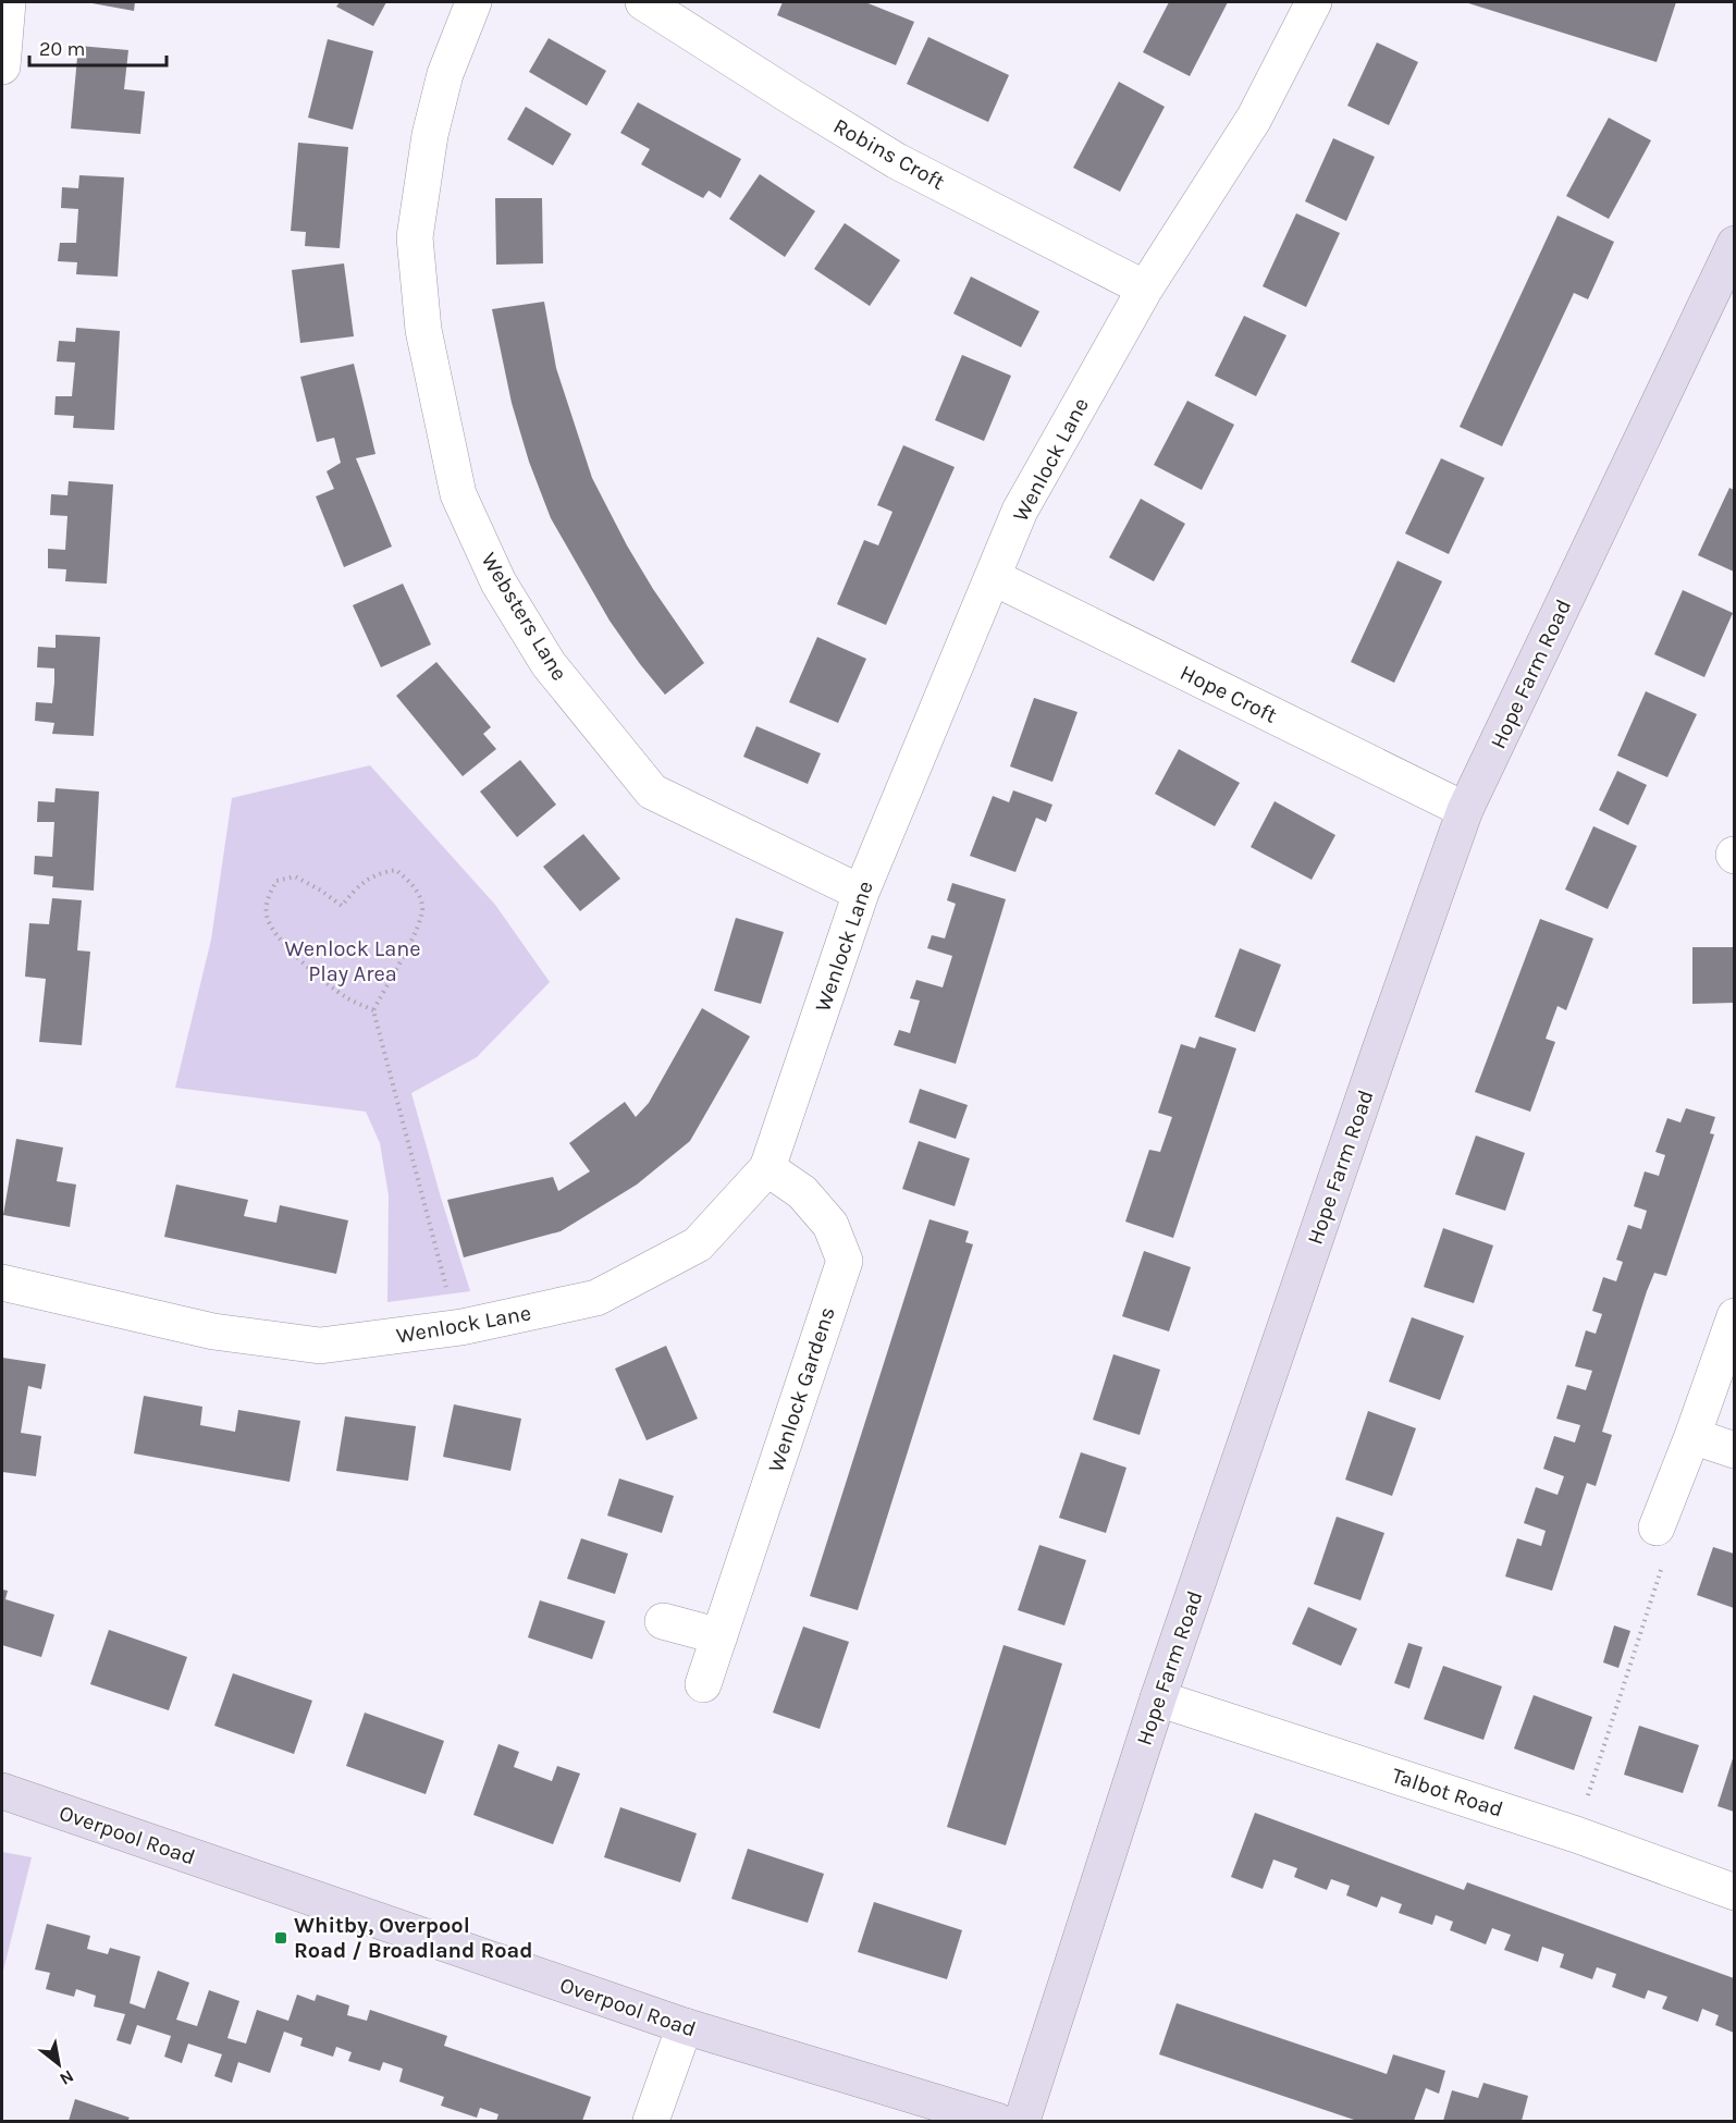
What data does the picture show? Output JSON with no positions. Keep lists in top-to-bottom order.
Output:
{
  "streets": {
    "street": [
      "Robins Croft",
      "Wenlock Lane",
      "Websters Lane",
      "Hope Farm Road",
      "Hope Croft",
      "Wenlock Gardens",
      "Talbot Road",
      "Overpool Road"
    ]
  },
  "crossings": [
    ["Robins Croft", "Wenlock Lane"],
    ["Wenlock Lane", "Websters Lane"],
    ["Wenlock Lane", "Hope Croft"],
    ["Wenlock Lane", "Wenlock Gardens"],
    ["Hope Farm Road", "Hope Croft"],
    ["Hope Farm Road", "Talbot Road"]
  ],
  "parks": ["Wenlock Lane Play Area"],
  "places": {
    "transit": ["Whitby, Overpool Road / Broadland Road"]
  },
  "scale_bar": "20 m",
  "north": "bottom right"
}
